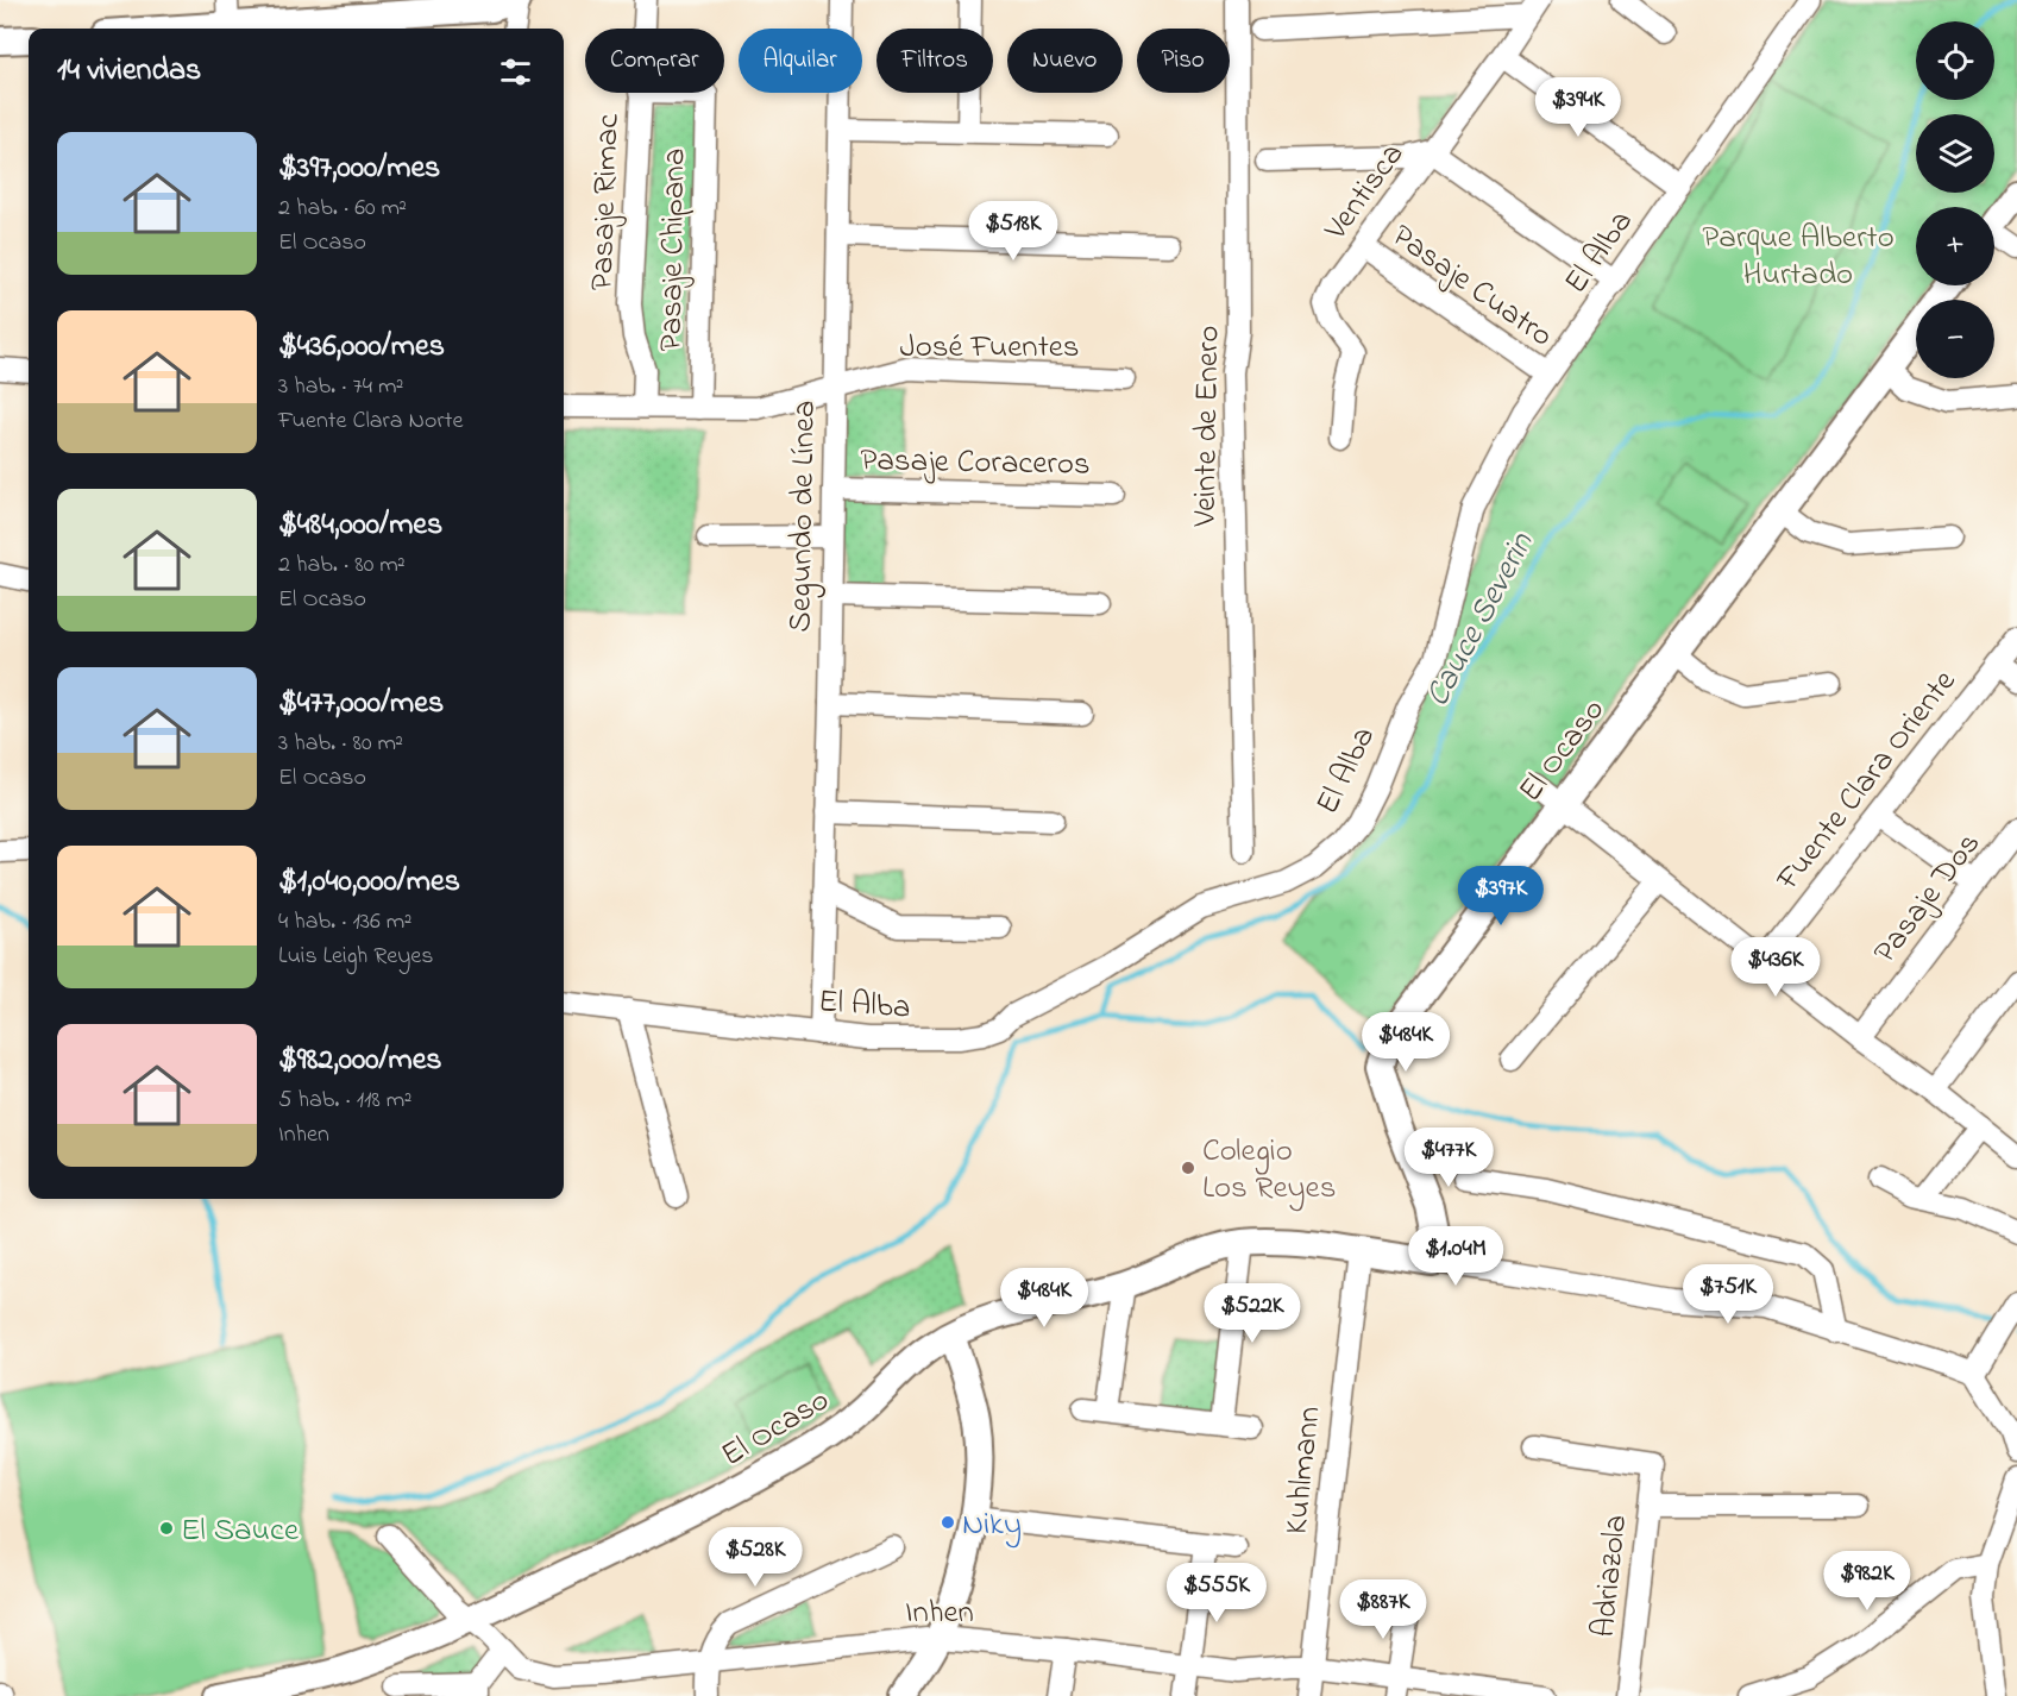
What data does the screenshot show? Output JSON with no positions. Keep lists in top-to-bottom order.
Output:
{
  "streets": {
    "street": [
      "Ventisca",
      "Pasaje Rimac",
      "Pasaje Chipana",
      "El Alba",
      "Pasaje Cuatro",
      "José Fuentes",
      "Veinte de Enero",
      "Pasaje Coraceros",
      "Segundo de Línea",
      "El Ocaso",
      "Fuente Clara Oriente",
      "Pasaje Dos",
      "Kuhlmann",
      "Adriazola",
      "Inhen"
    ]
  },
  "crossings": [
    ["Ventisca", "Pasaje Cuatro"],
    ["Pasaje Rimac", "Pasaje Chipana"],
    ["Pasaje Rimac", "José Fuentes"],
    ["Pasaje Chipana", "José Fuentes"],
    ["El Alba", "Pasaje Cuatro"],
    ["El Alba", "Segundo de Línea"],
    ["José Fuentes", "Segundo de Línea"],
    ["Pasaje Coraceros", "Segundo de Línea"],
    ["El Ocaso", "Kuhlmann"],
    ["El Ocaso", "Inhen"],
    ["Kuhlmann", "Inhen"]
  ],
  "water": ["Cauce Severin"],
  "parks": ["Parque Alberto Hurtado"],
  "places": ["Colegio Los Reyes", "Niky", "El Sauce"],
  "page": {
    "map_buttons": ["+", "−"],
    "chip": [
      "Comprar",
      "Alquilar",
      "Filtros",
      "Nuevo",
      "Piso"
    ],
    "heading": "14 viviendas",
    "price": [
      "$394K",
      "$518K",
      "$397K",
      "$436K",
      "$484K",
      "$477K",
      "$1.04M",
      "$751K",
      "$484K",
      "$522K",
      "$528K",
      "$982K",
      "$555K",
      "$887K"
    ],
    "list": [
      {
        "name": "$397,000/mes",
        "note": "2 hab. · 60 m² · El Ocaso"
      },
      {
        "name": "$436,000/mes",
        "note": "3 hab. · 74 m² · Fuente Clara Norte"
      },
      {
        "name": "$484,000/mes",
        "note": "2 hab. · 80 m² · El Ocaso"
      },
      {
        "name": "$477,000/mes",
        "note": "3 hab. · 80 m² · El Ocaso"
      },
      {
        "name": "$1,040,000/mes",
        "note": "4 hab. · 136 m² · Luis Leigh Reyes"
      },
      {
        "name": "$982,000/mes",
        "note": "5 hab. · 118 m² · Inhen"
      }
    ]
  }
}
